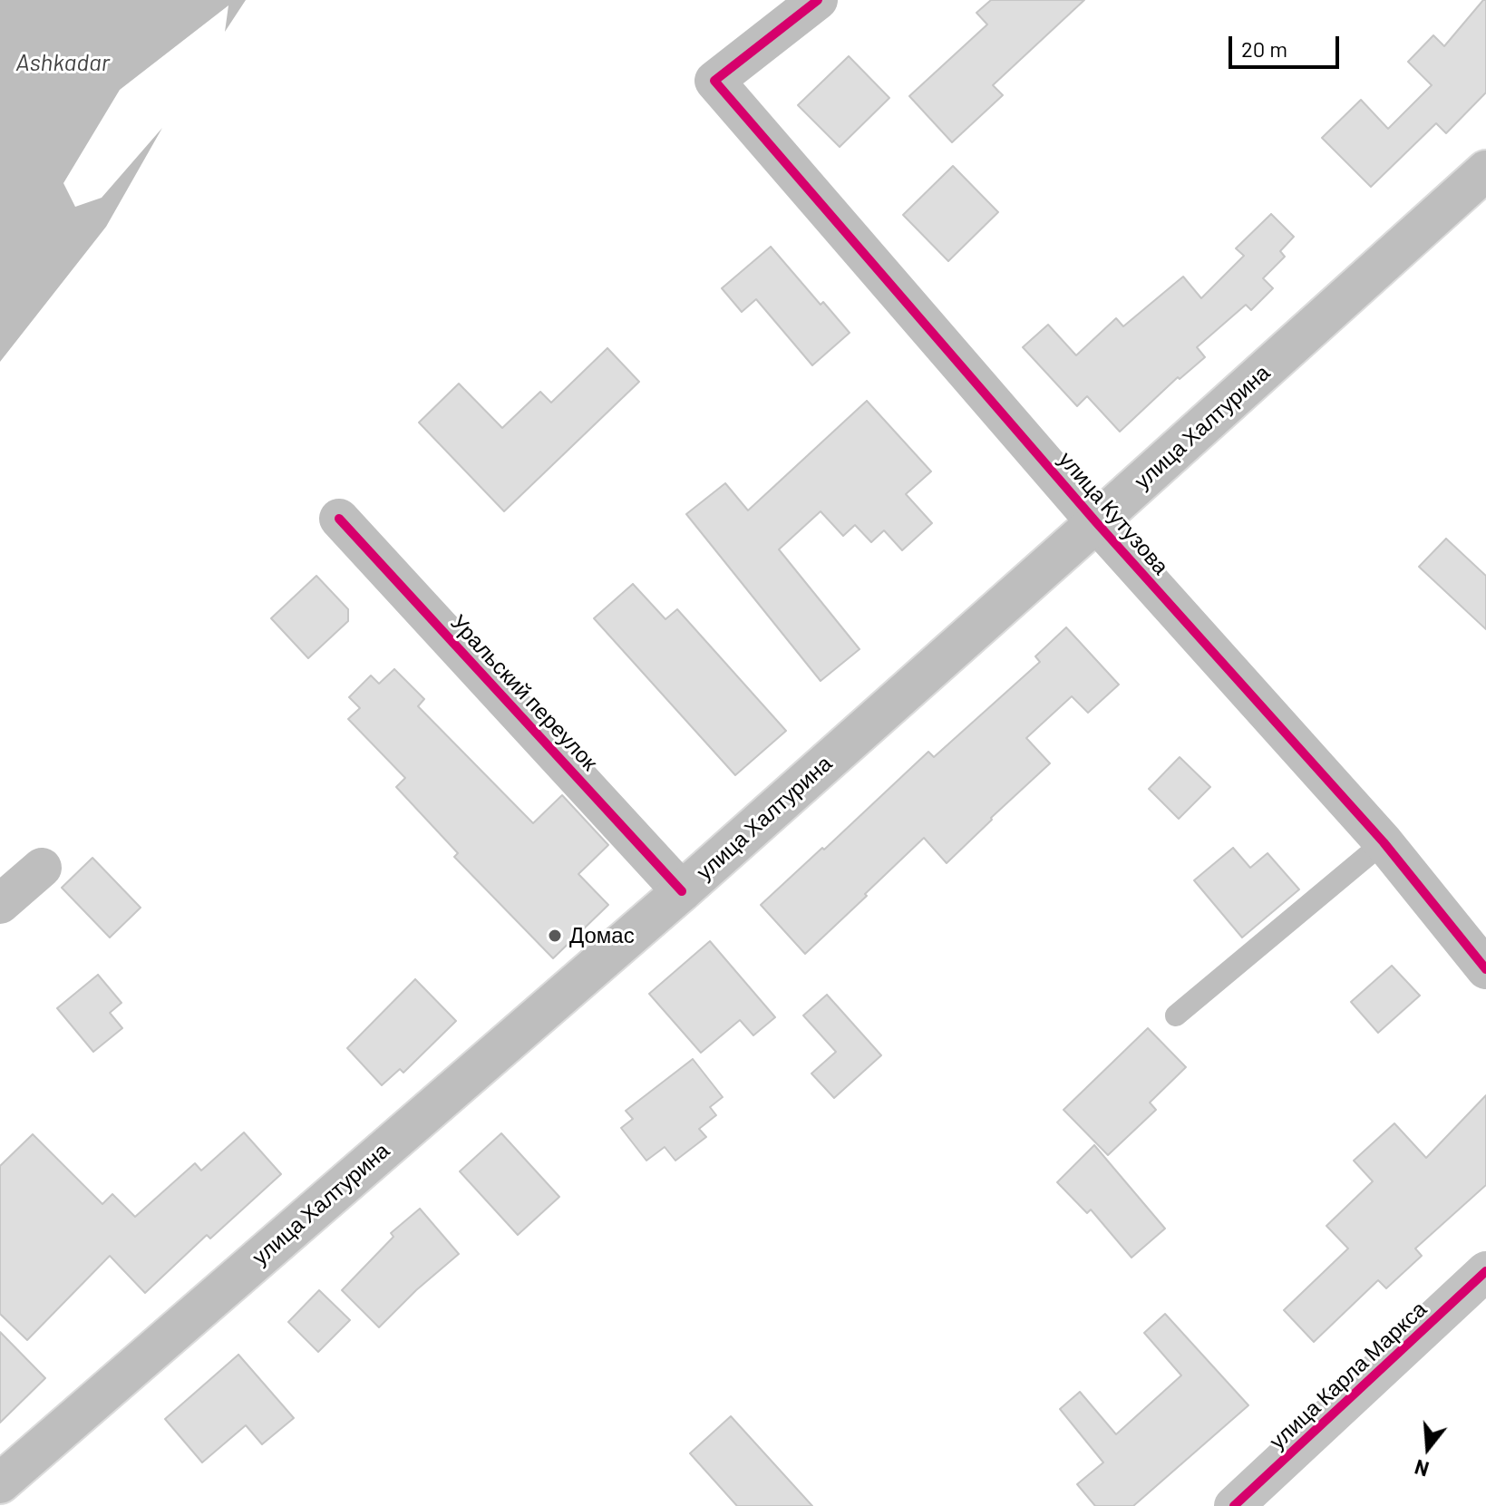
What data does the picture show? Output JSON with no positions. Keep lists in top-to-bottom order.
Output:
{
  "streets": {
    "main road": ["улица Халтурина", "улица Кутузова", "Уральский переулок"],
    "street": ["улица Карла Маркса"]
  },
  "crossings": [
    ["улица Халтурина", "улица Кутузова"],
    ["улица Халтурина", "Уральский переулок"]
  ],
  "water": ["Ashkadar"],
  "places": ["Домас"],
  "scale_bar": "20 m",
  "north": "bottom"
}
